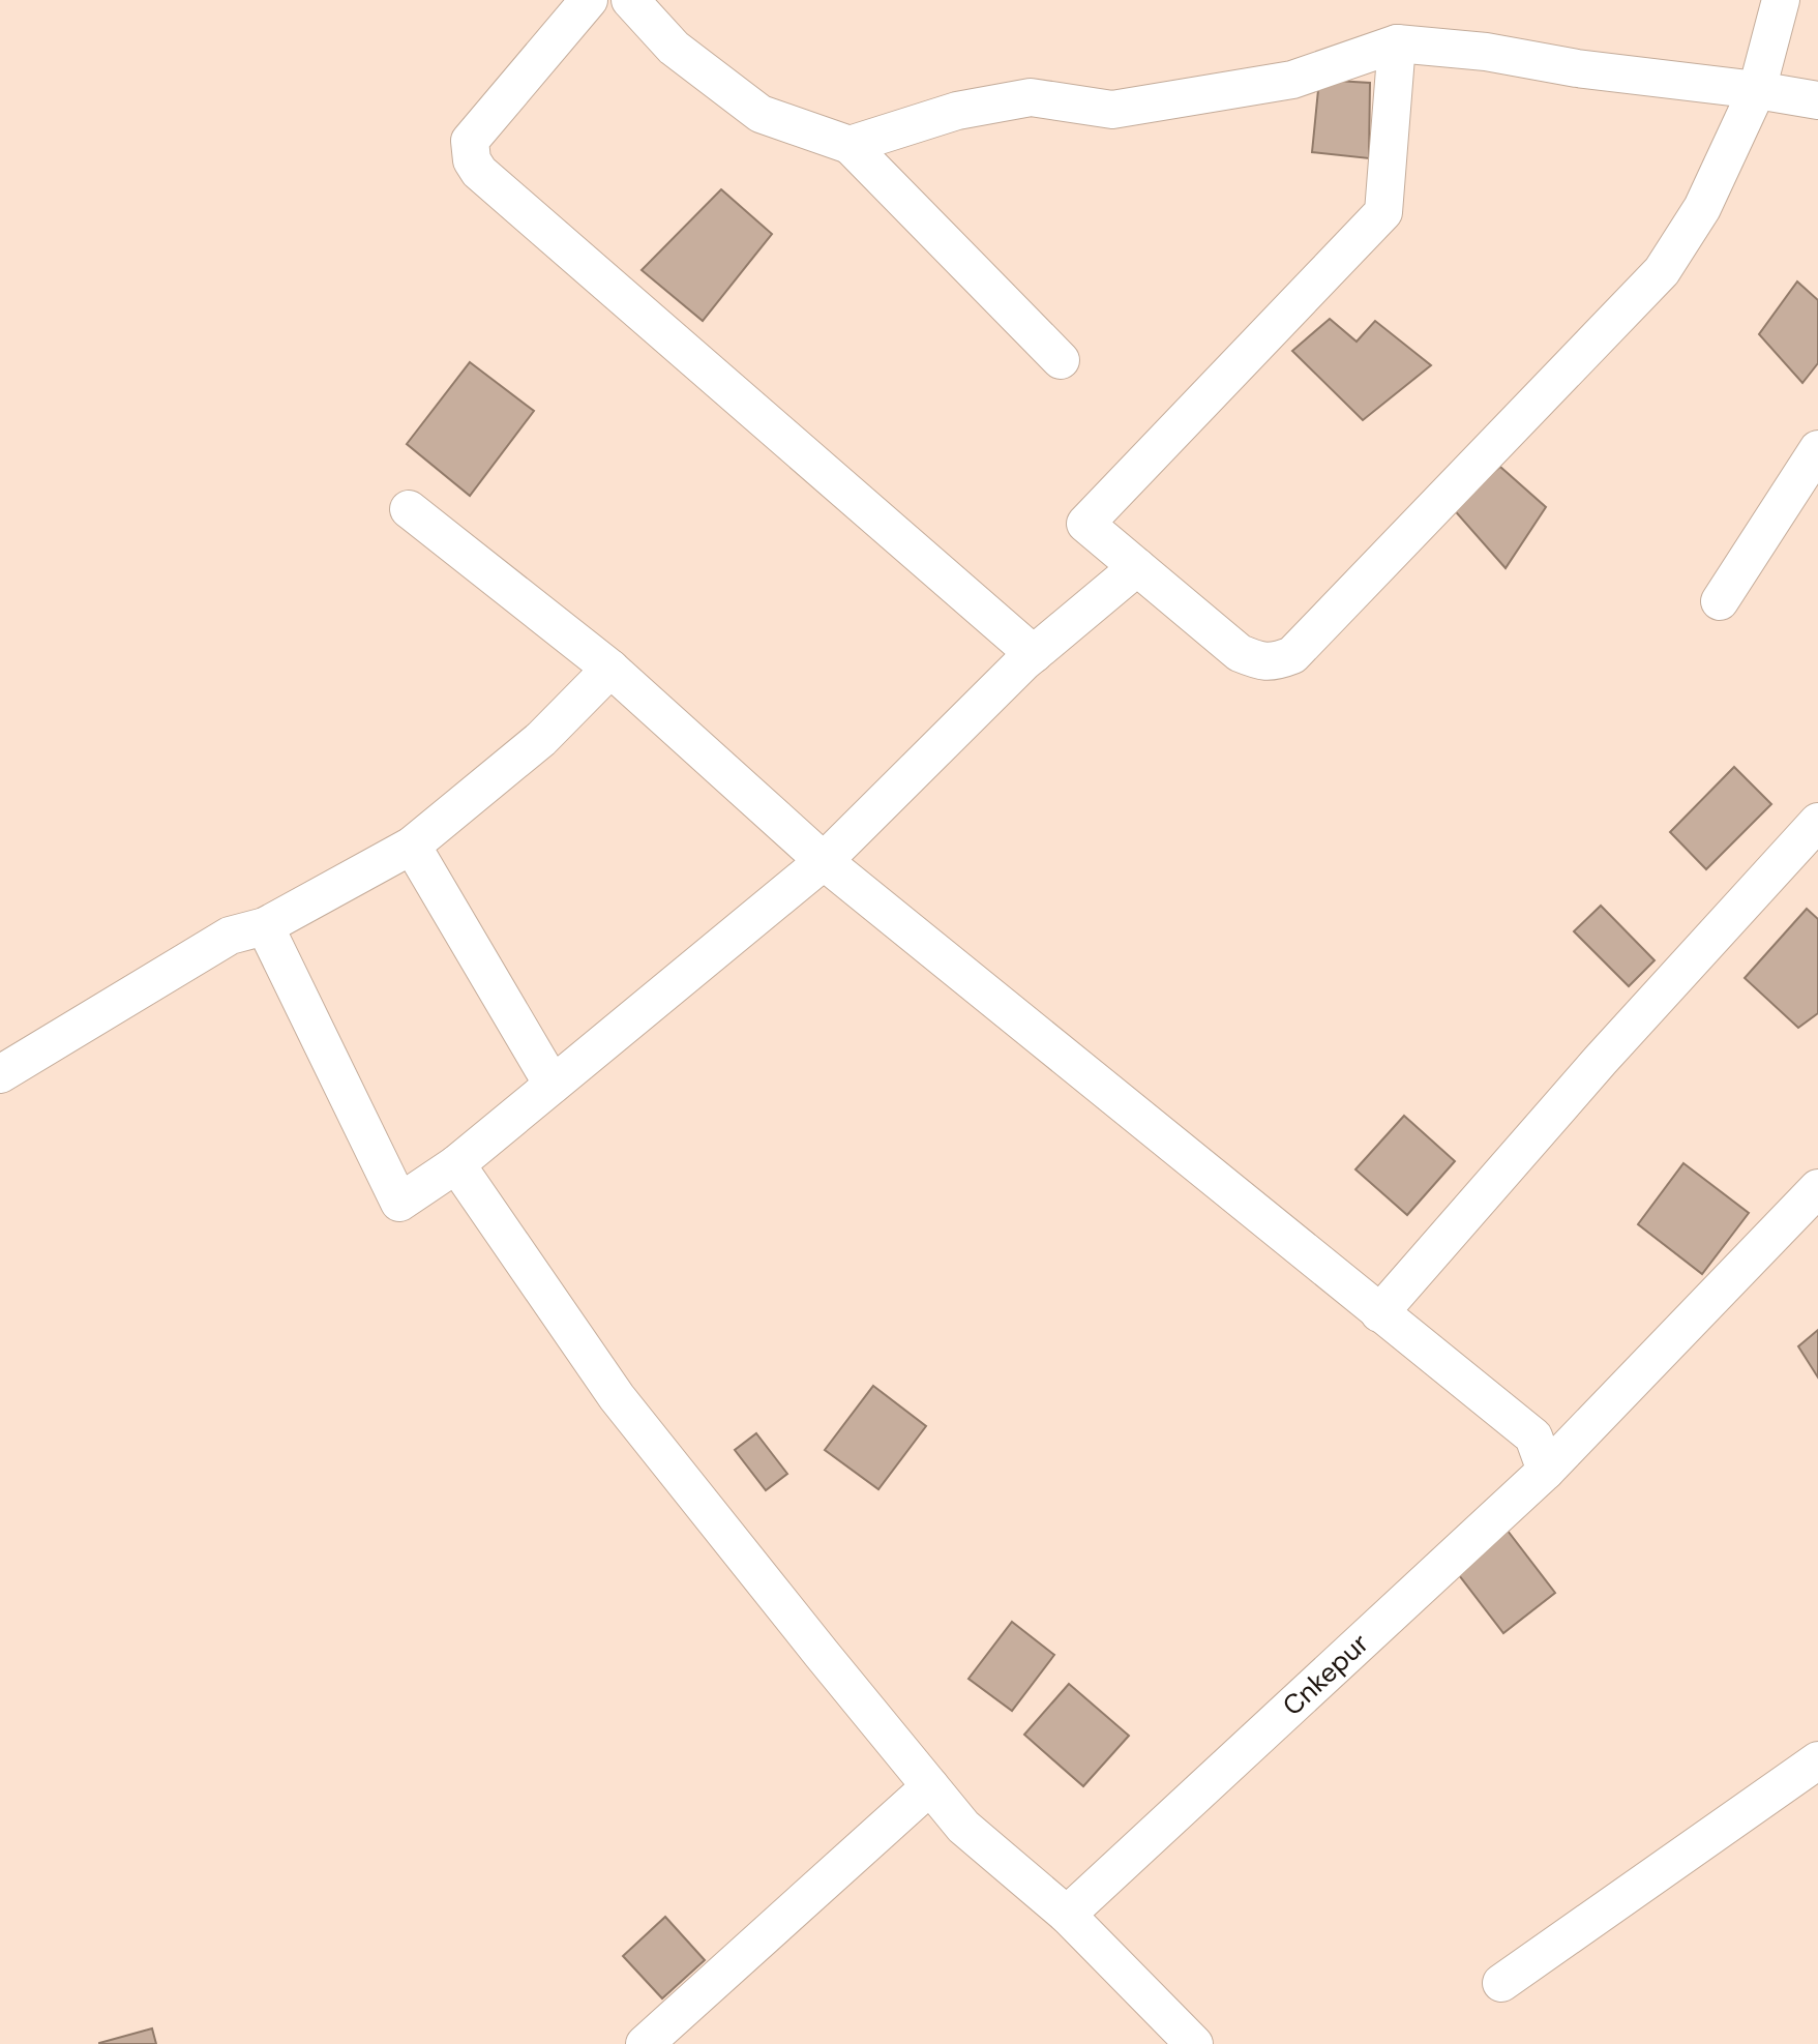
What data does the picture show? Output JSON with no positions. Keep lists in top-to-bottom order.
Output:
{
  "streets": {
    "street": ["Cnkepur"]
  }
}
